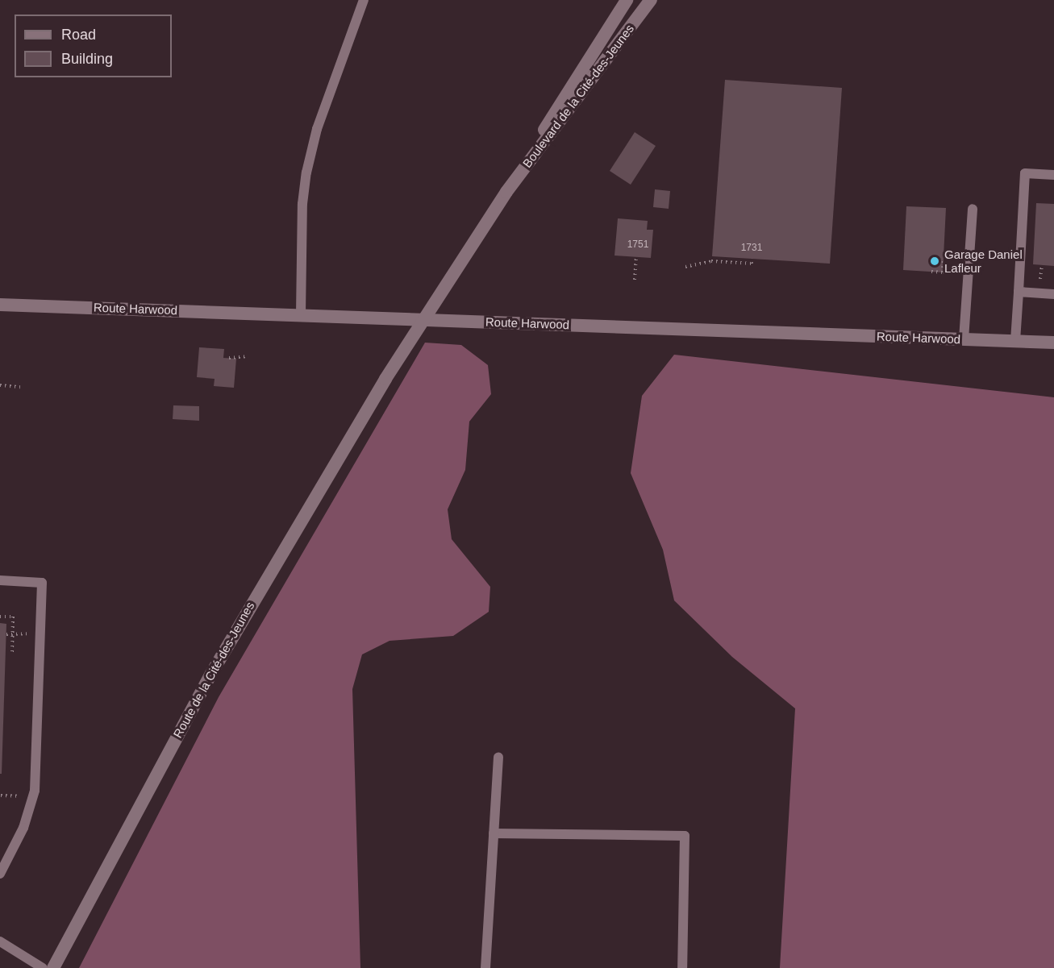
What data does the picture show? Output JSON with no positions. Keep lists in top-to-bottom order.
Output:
{
  "streets": {
    "main road": ["Boulevard de la Cité-des-Jeunes", "Route Harwood", "Route de la Cité-des-Jeunes"]
  },
  "crossings": [
    ["Boulevard de la Cité-des-Jeunes", "Route de la Cité-des-Jeunes"]
  ],
  "places": ["Garage Daniel Lafleur"],
  "house_numbers": ["1751", "1731"],
  "legend": ["Road", "Building"]
}
